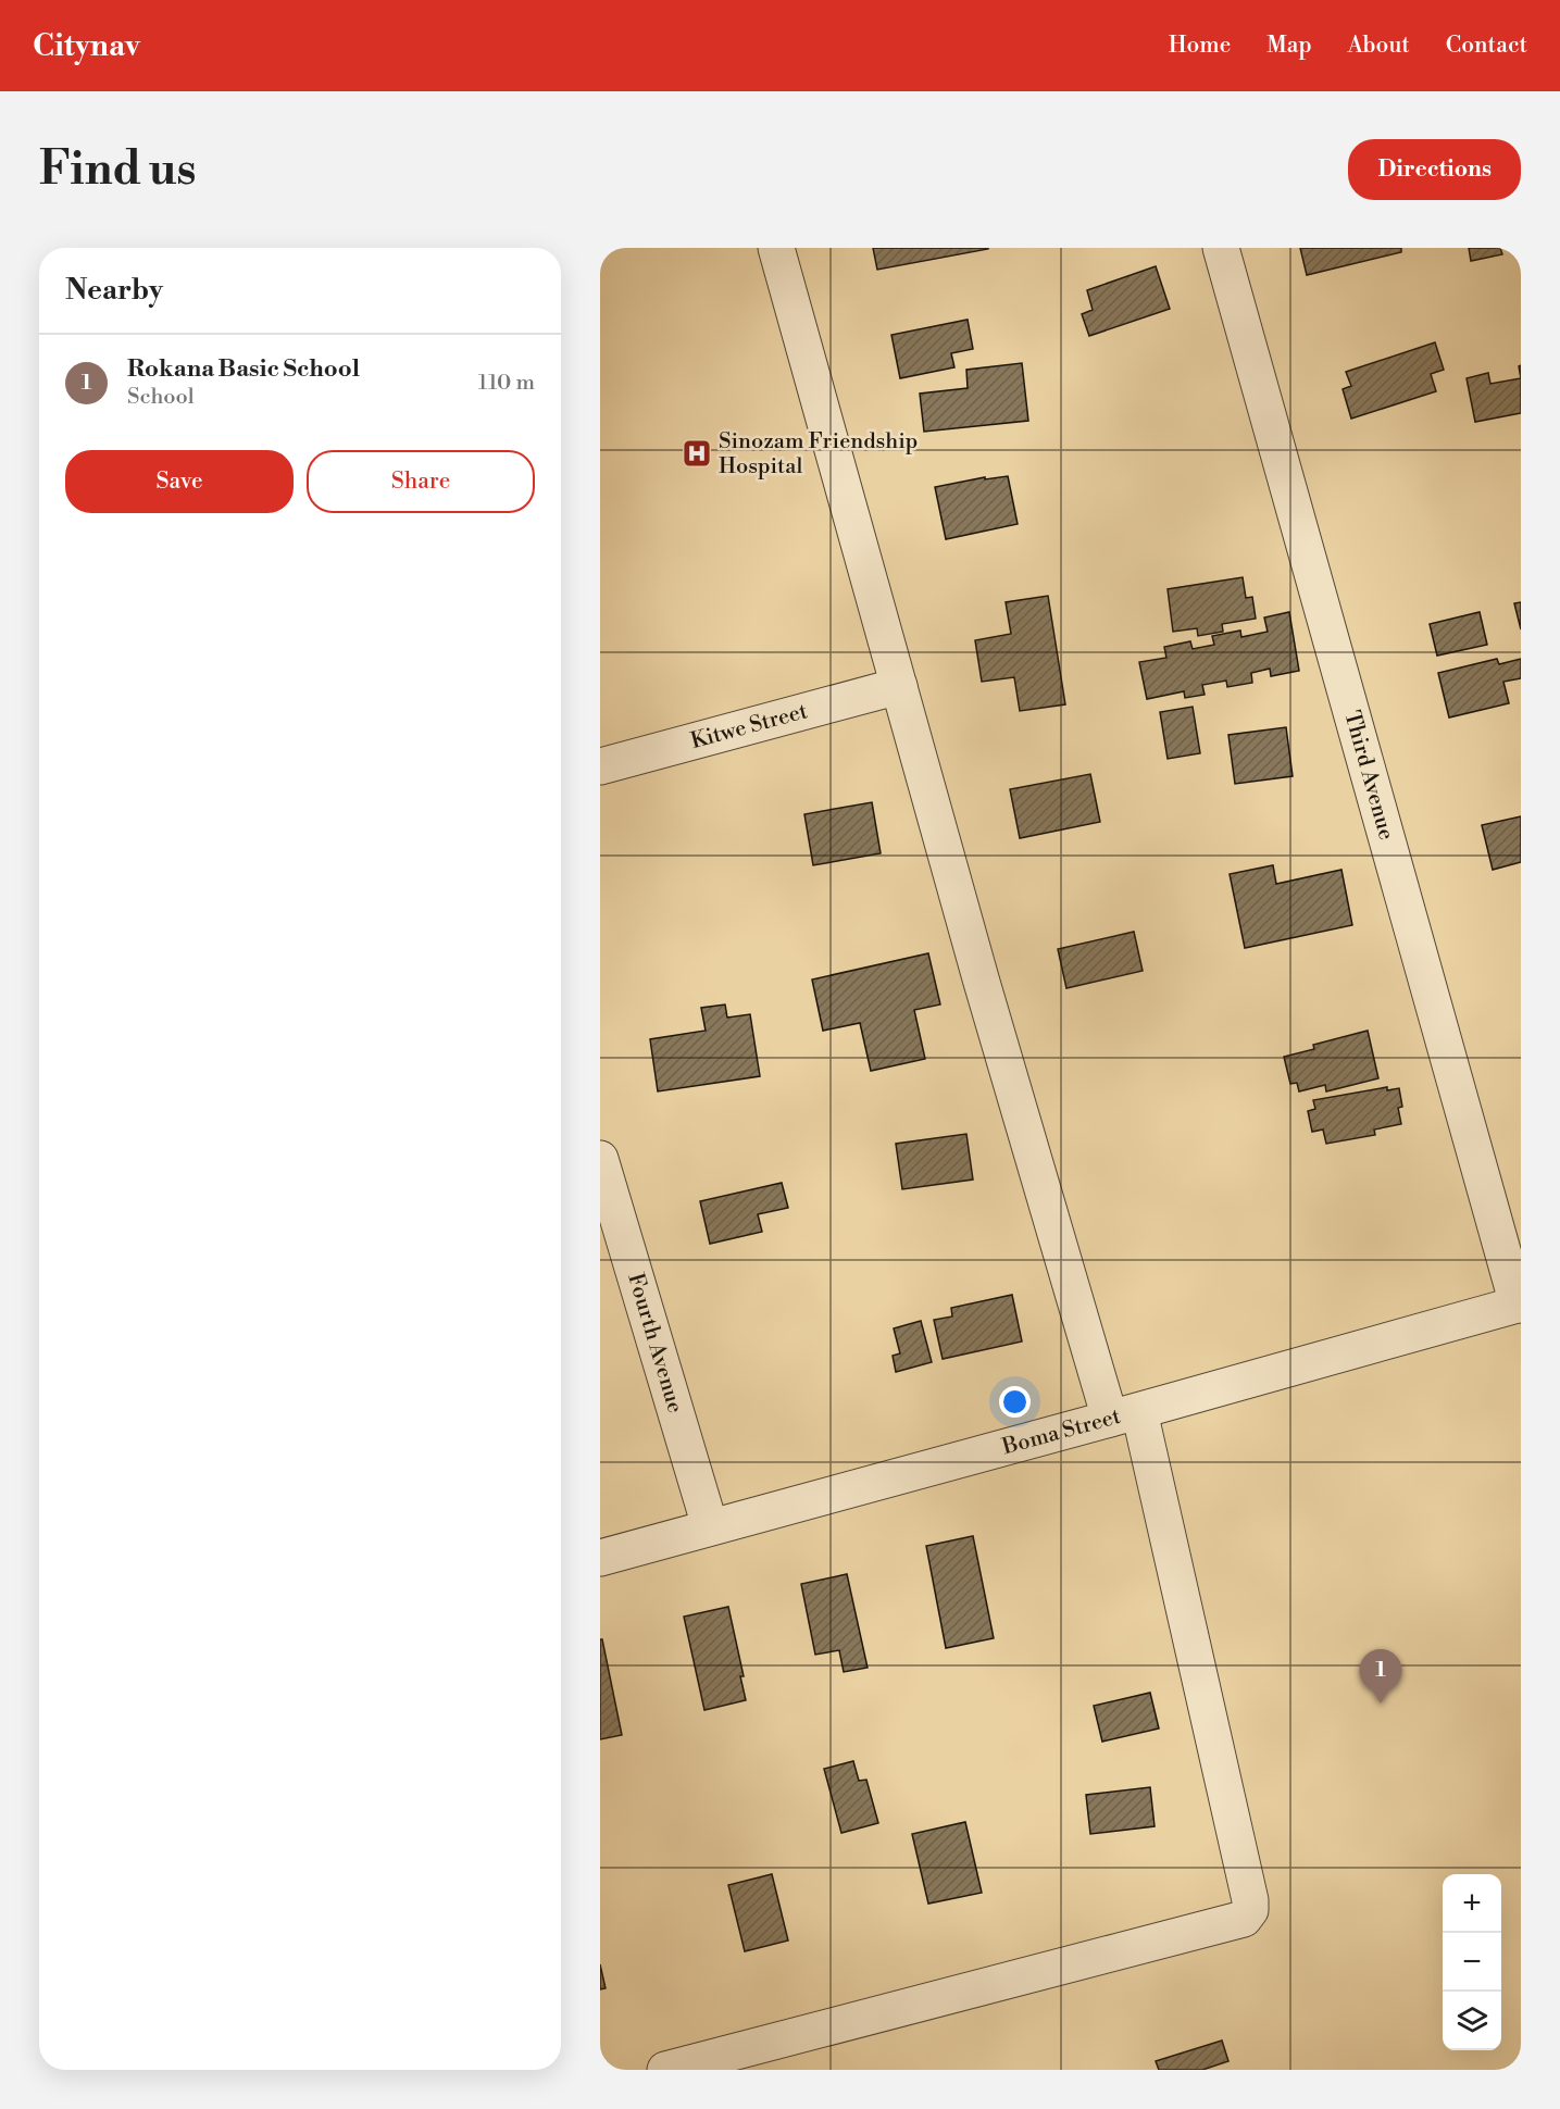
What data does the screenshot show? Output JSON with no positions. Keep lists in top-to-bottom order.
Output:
{
  "streets": {
    "street": [
      "Kitwe Street",
      "Third Avenue",
      "Fourth Avenue",
      "Boma Street"
    ]
  },
  "crossings": [
    ["Third Avenue", "Boma Street"],
    ["Fourth Avenue", "Boma Street"]
  ],
  "places": {
    "hospital": ["Sinozam Friendship Hospital"]
  },
  "page": {
    "header": "Citynav",
    "nav": [
      "Home",
      "Map",
      "About",
      "Contact"
    ],
    "buttons": [
      "Directions",
      ["Save", "Share"]
    ],
    "title": "Find us",
    "heading": "Nearby",
    "list": [
      {
        "mark": "1",
        "name": "Rokana Basic School",
        "note": "School",
        "value": "110 m"
      }
    ],
    "pins": "1",
    "map_buttons": ["+", "−"]
  }
}
